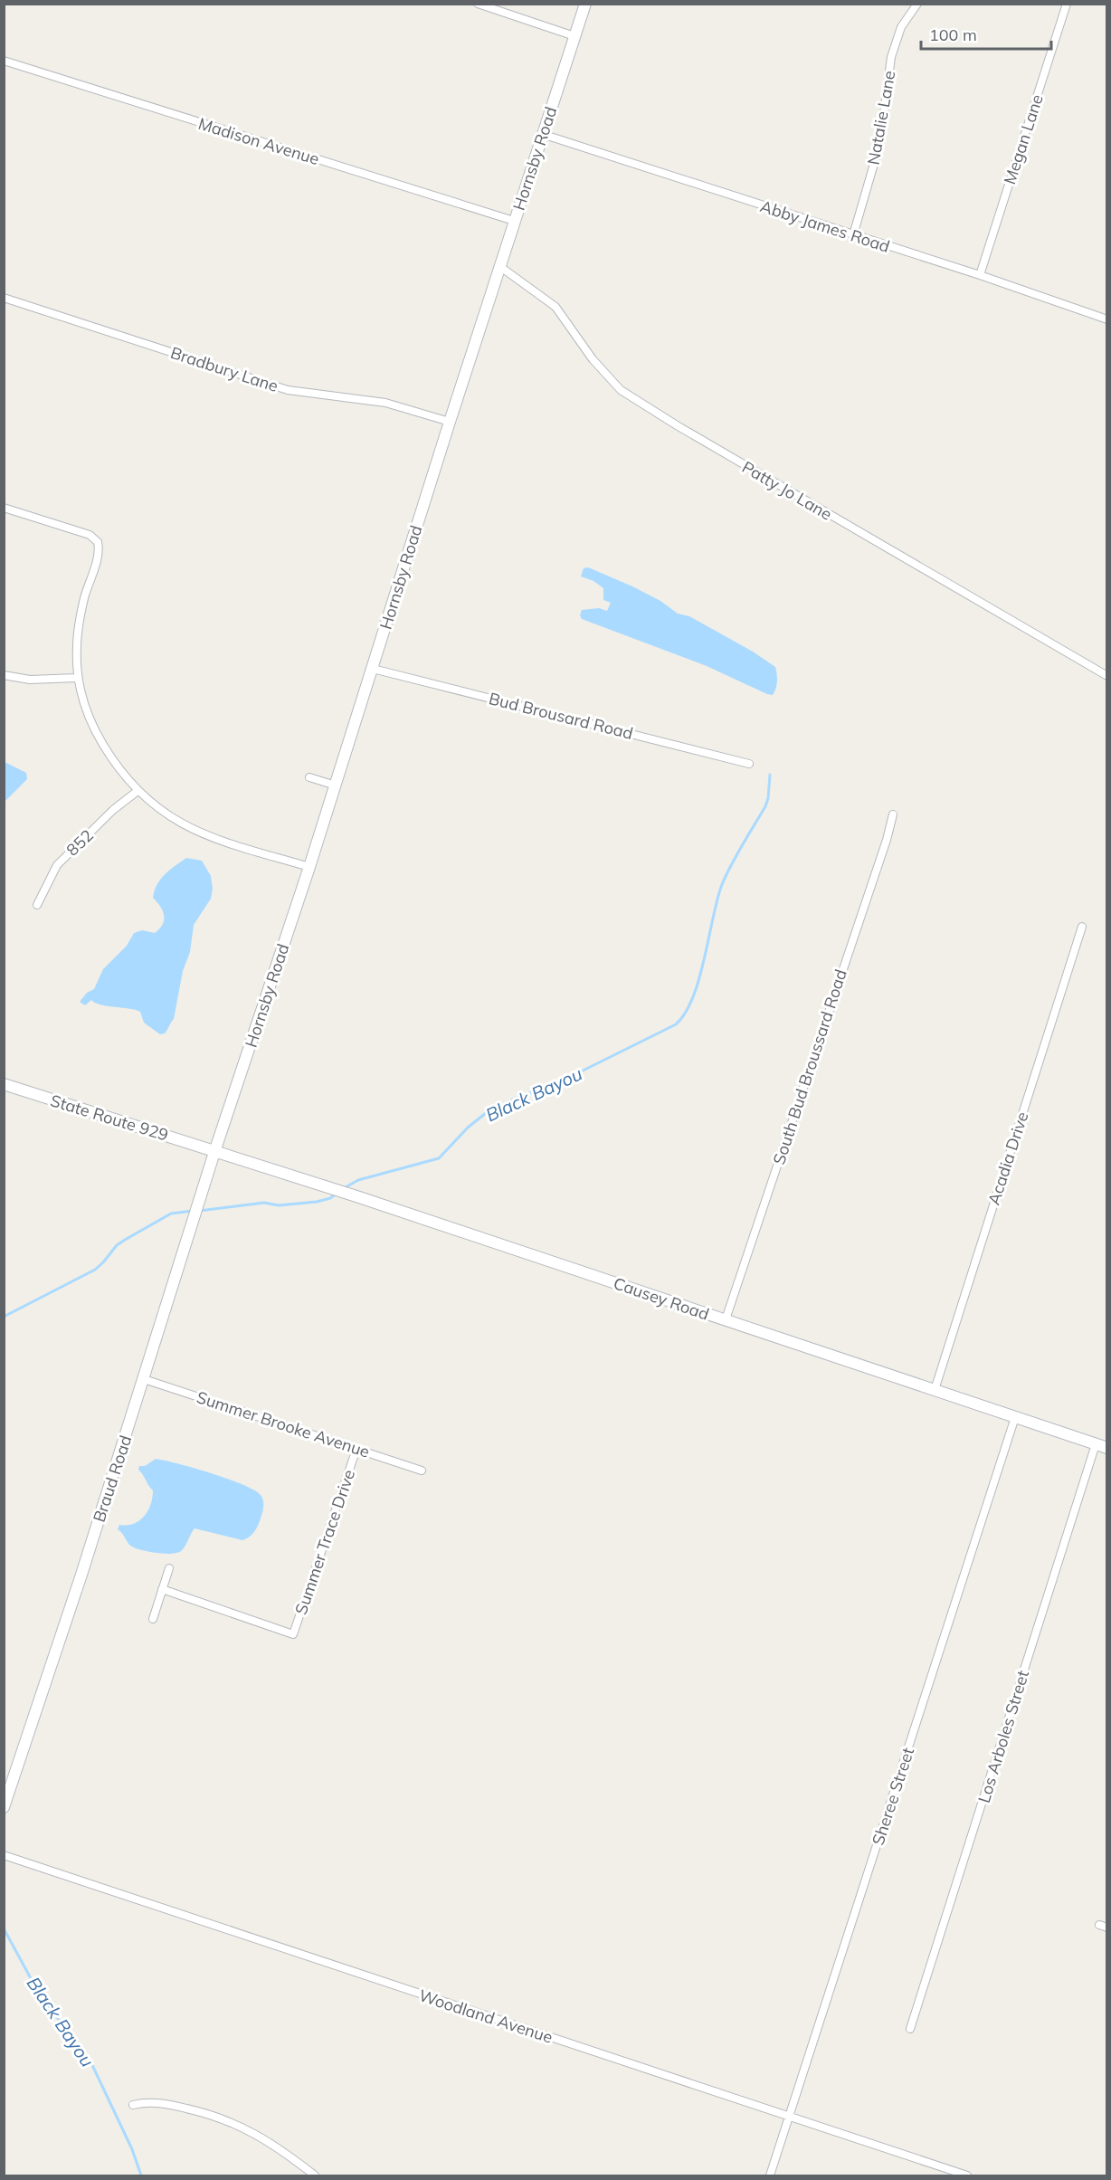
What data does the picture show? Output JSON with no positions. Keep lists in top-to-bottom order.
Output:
{
  "streets": {
    "street": [
      "Natalie Lane",
      "Megan Lane",
      "Madison Avenue",
      "Hornsby Road",
      "Abby James Road",
      "Bradbury Lane",
      "Patty Jo Lane",
      "Bud Brousard Road",
      "852",
      "South Bud Broussard Road",
      "State Route 929",
      "Acadia Drive",
      "Causey Road",
      "Summer Brooke Avenue",
      "Braud Road",
      "Summer Trace Drive",
      "Los Arboles Street",
      "Sheree Street",
      "Woodland Avenue"
    ]
  },
  "crossings": [
    ["Natalie Lane", "Abby James Road"],
    ["Megan Lane", "Abby James Road"],
    ["Madison Avenue", "Hornsby Road"],
    ["Hornsby Road", "Abby James Road"],
    ["Hornsby Road", "Bradbury Lane"],
    ["Hornsby Road", "Patty Jo Lane"],
    ["Hornsby Road", "Bud Brousard Road"],
    ["Hornsby Road", "State Route 929"],
    ["Hornsby Road", "Causey Road"],
    ["Hornsby Road", "Braud Road"],
    ["South Bud Broussard Road", "Causey Road"],
    ["State Route 929", "Causey Road"],
    ["State Route 929", "Braud Road"],
    ["Acadia Drive", "Causey Road"],
    ["Causey Road", "Braud Road"],
    ["Causey Road", "Los Arboles Street"],
    ["Causey Road", "Sheree Street"],
    ["Summer Brooke Avenue", "Braud Road"],
    ["Summer Brooke Avenue", "Summer Trace Drive"],
    ["Sheree Street", "Woodland Avenue"]
  ],
  "water": ["Black Bayou"],
  "scale_bar": "100 m"
}
